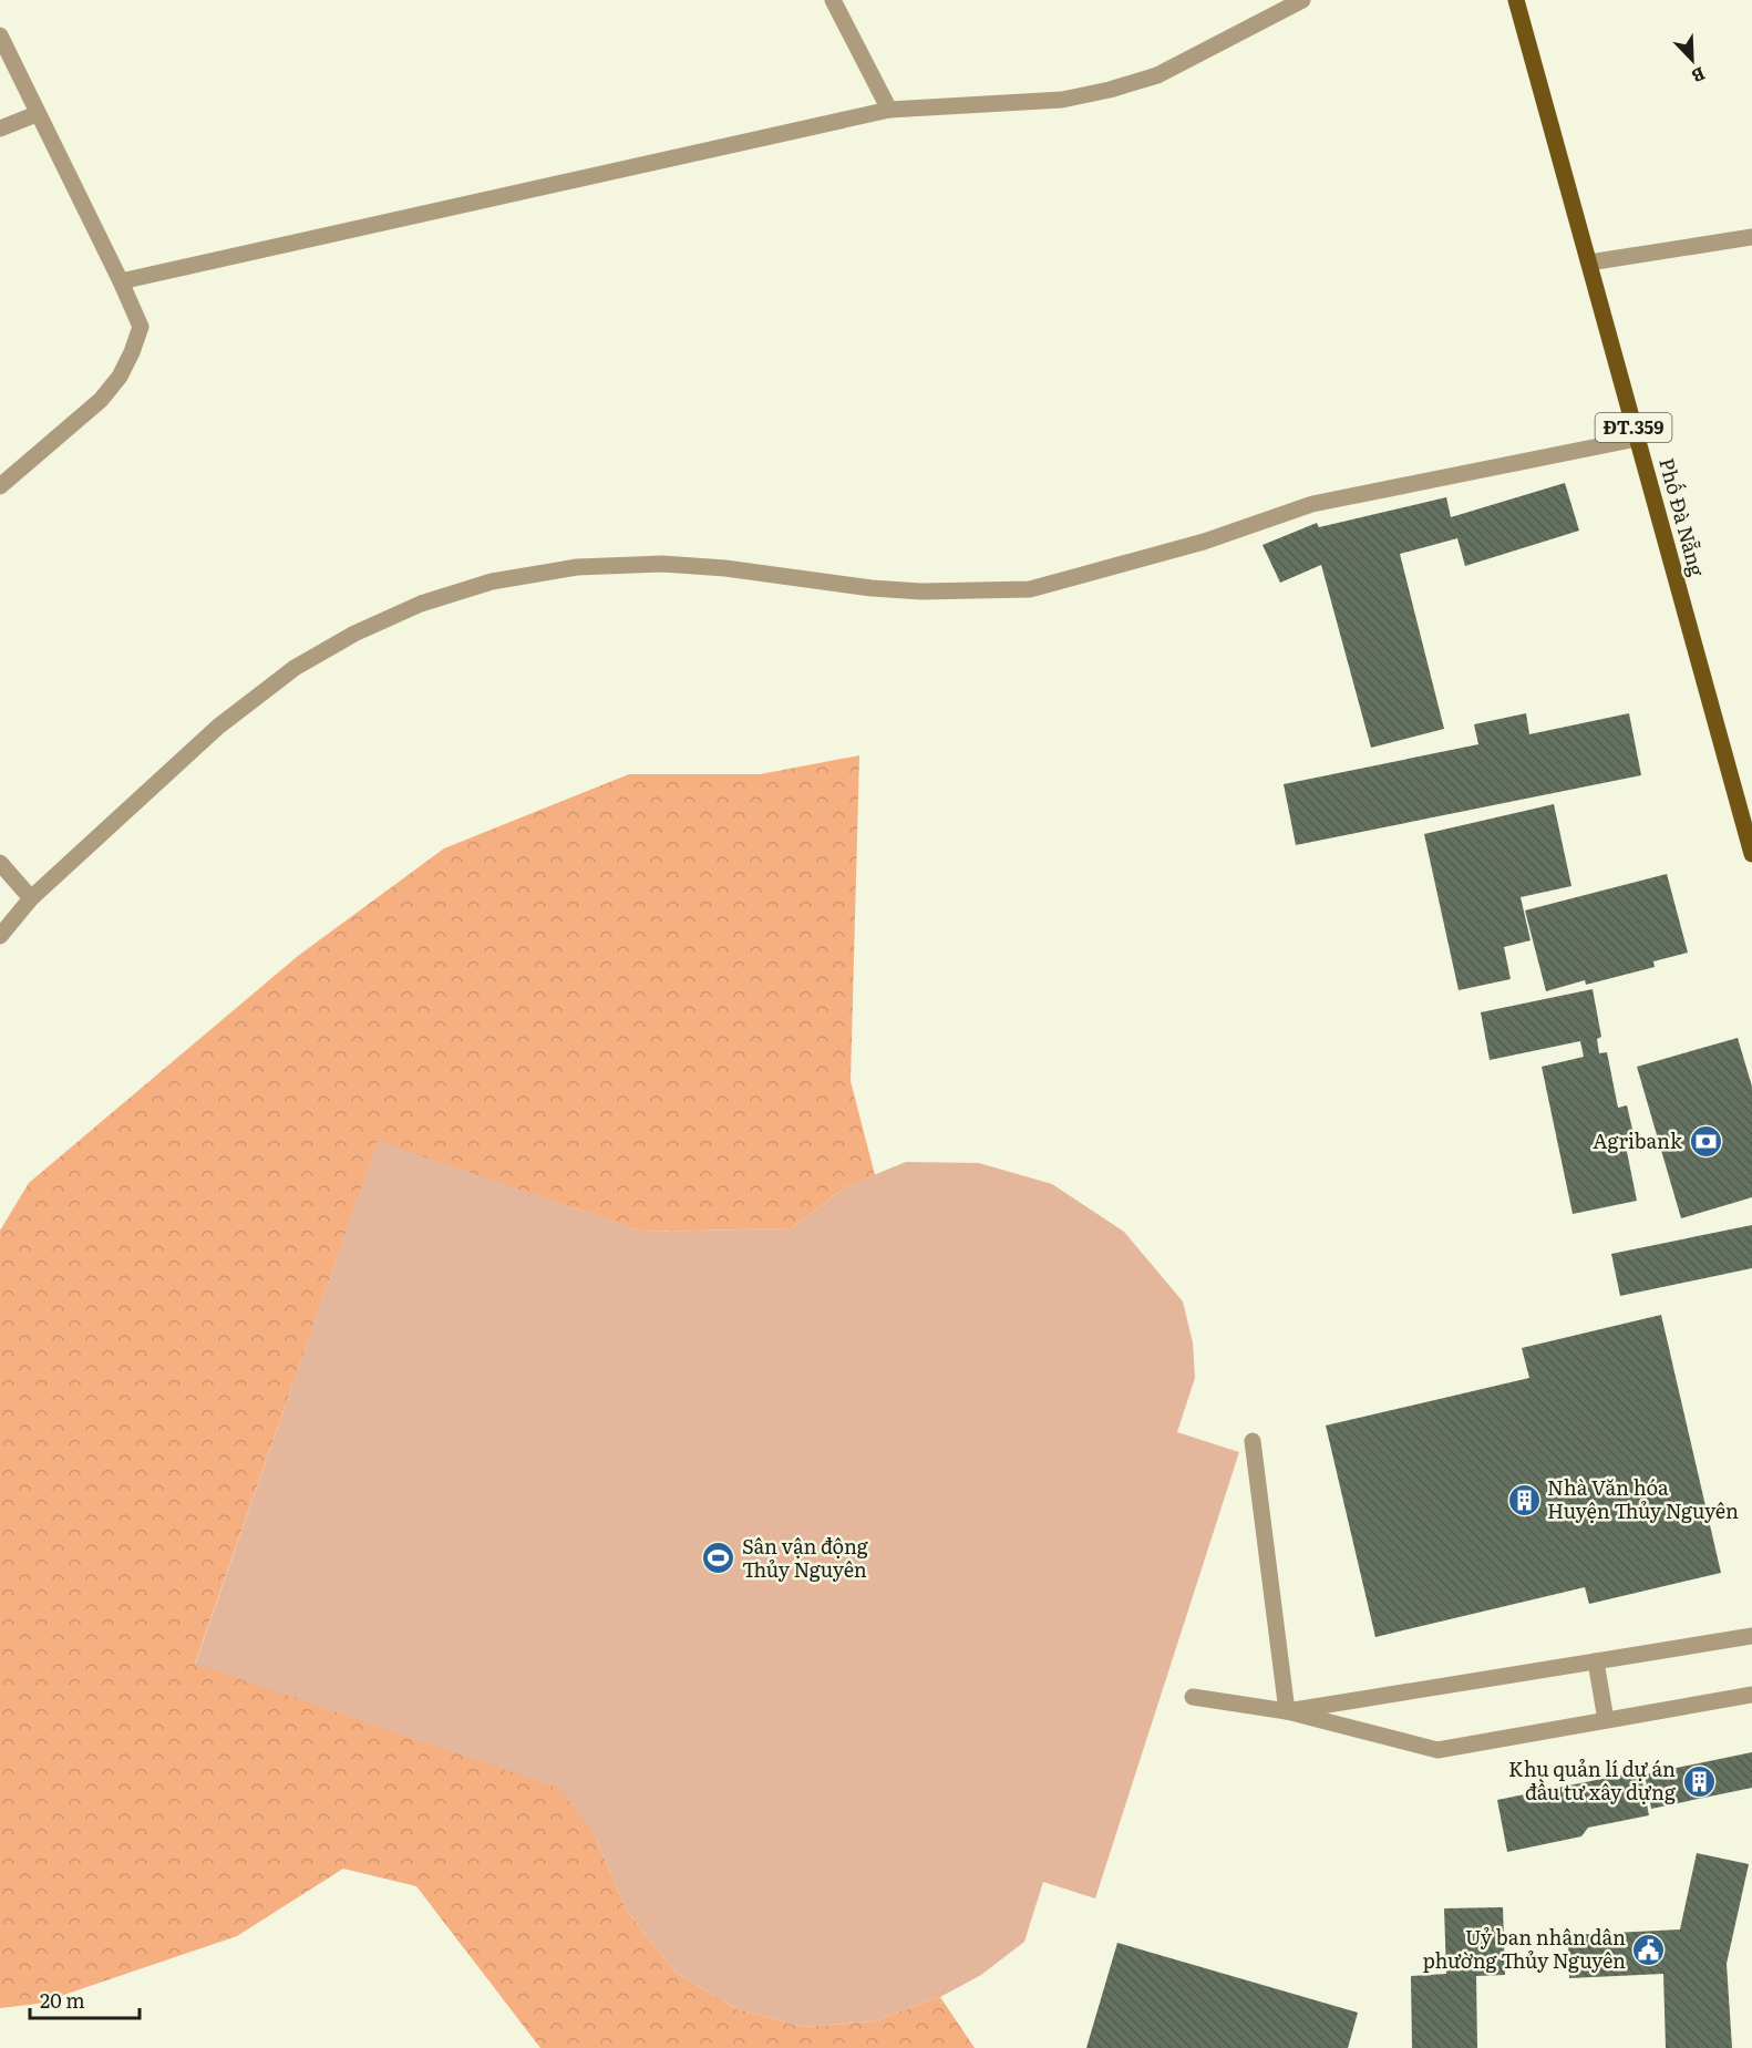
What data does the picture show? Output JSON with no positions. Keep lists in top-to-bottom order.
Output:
{
  "streets": {
    "main road": ["ĐT.359", "Phố Đà Nẵng"]
  },
  "places": {
    "bank": ["Agribank"],
    "building": ["Nhà Văn hóa Huyện Thủy Nguyên", "Khu quản lí dự án đầu tư xây dựng"],
    "sports": ["Sân vận động Thủy Nguyên"],
    "public building": ["Uỷ ban nhân dân phường Thủy Nguyên"]
  },
  "scale_bar": "20 m",
  "north": "bottom right"
}
